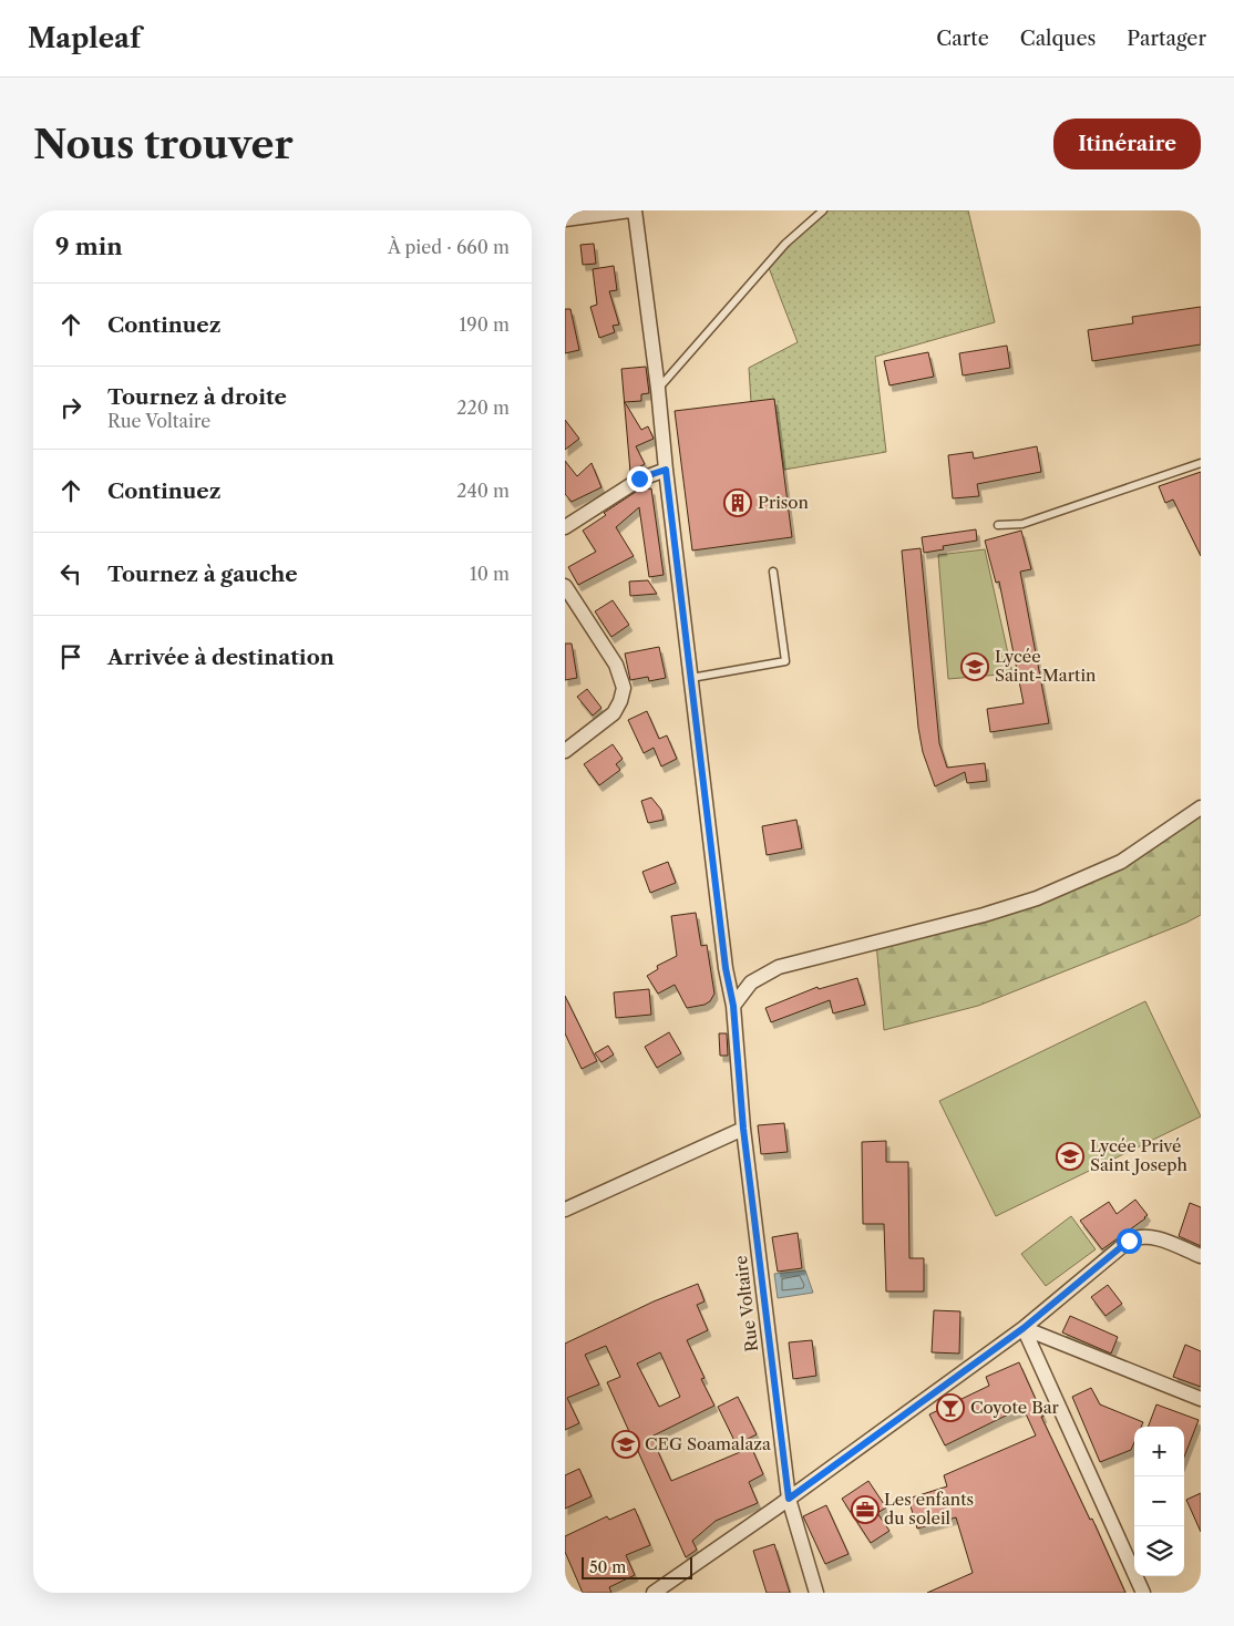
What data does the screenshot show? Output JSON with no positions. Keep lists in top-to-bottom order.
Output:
{
  "streets": {
    "street": ["Rue Voltaire"]
  },
  "places": {
    "building": ["Prison"],
    "school or university": ["Lycée Saint-Martin", "Lycée Privé Saint Joseph", "CEG Soamalaza"],
    "bar": ["Coyote Bar"],
    "office": ["Les enfants du soleil"]
  },
  "scale_bar": "50 m",
  "page": {
    "header": "Mapleaf",
    "nav": ["Carte", "Calques", "Partager"],
    "buttons": "Itinéraire",
    "title": "Nous trouver",
    "heading": ["9 min", "À pied · 660 m"],
    "list": [
      ["Continuez", "190 m"],
      ["Tournez à droite", "Rue Voltaire", "220 m"],
      ["Continuez", "240 m"],
      ["Tournez à gauche", "10 m"],
      "Arrivée à destination"
    ],
    "map_buttons": ["+", "−"],
    "scale": "50 m"
  }
}
